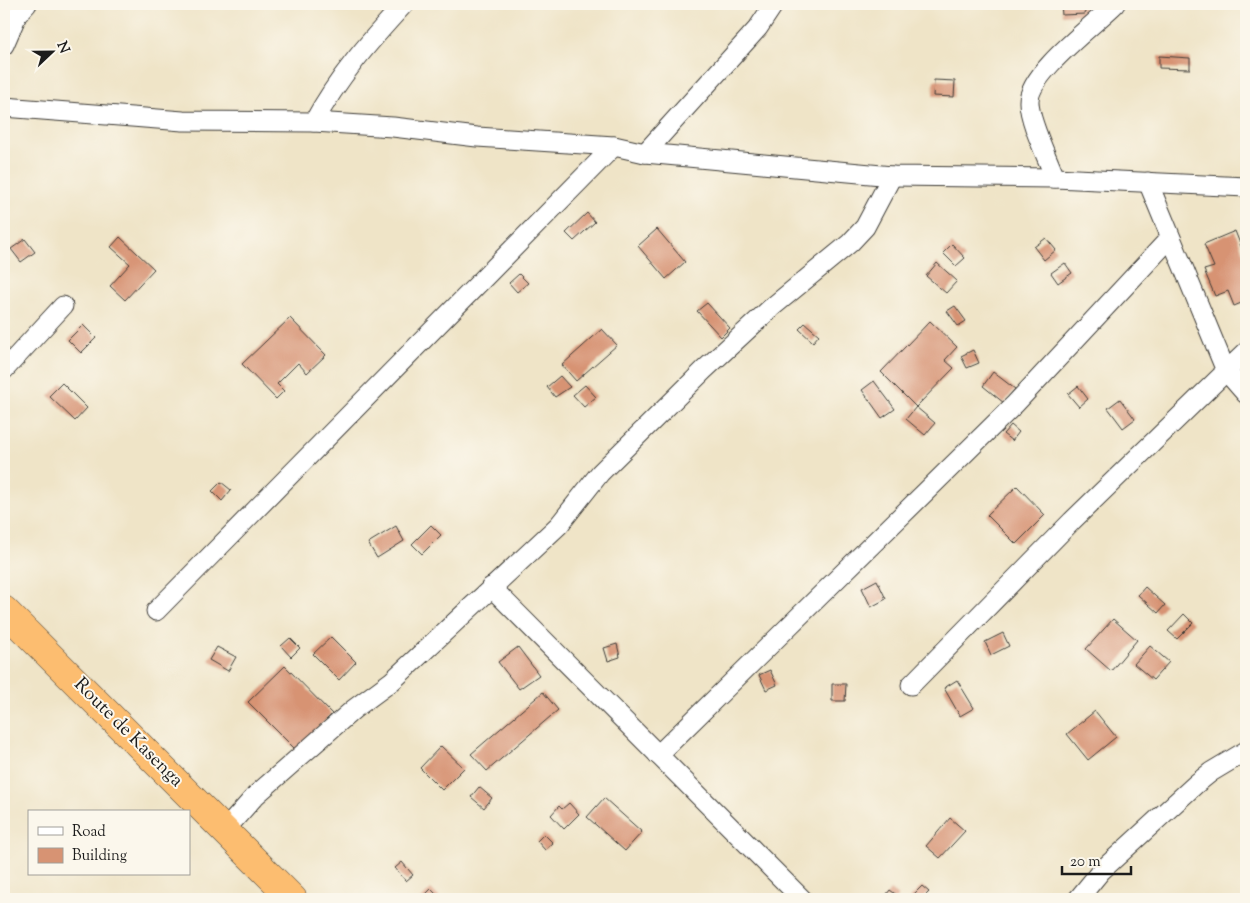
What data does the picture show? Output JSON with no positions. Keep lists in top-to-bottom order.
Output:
{
  "streets": {
    "highway": ["Route de Kasenga"]
  },
  "legend": ["Road", "Building"],
  "scale_bar": "20 m",
  "north": "right"
}
